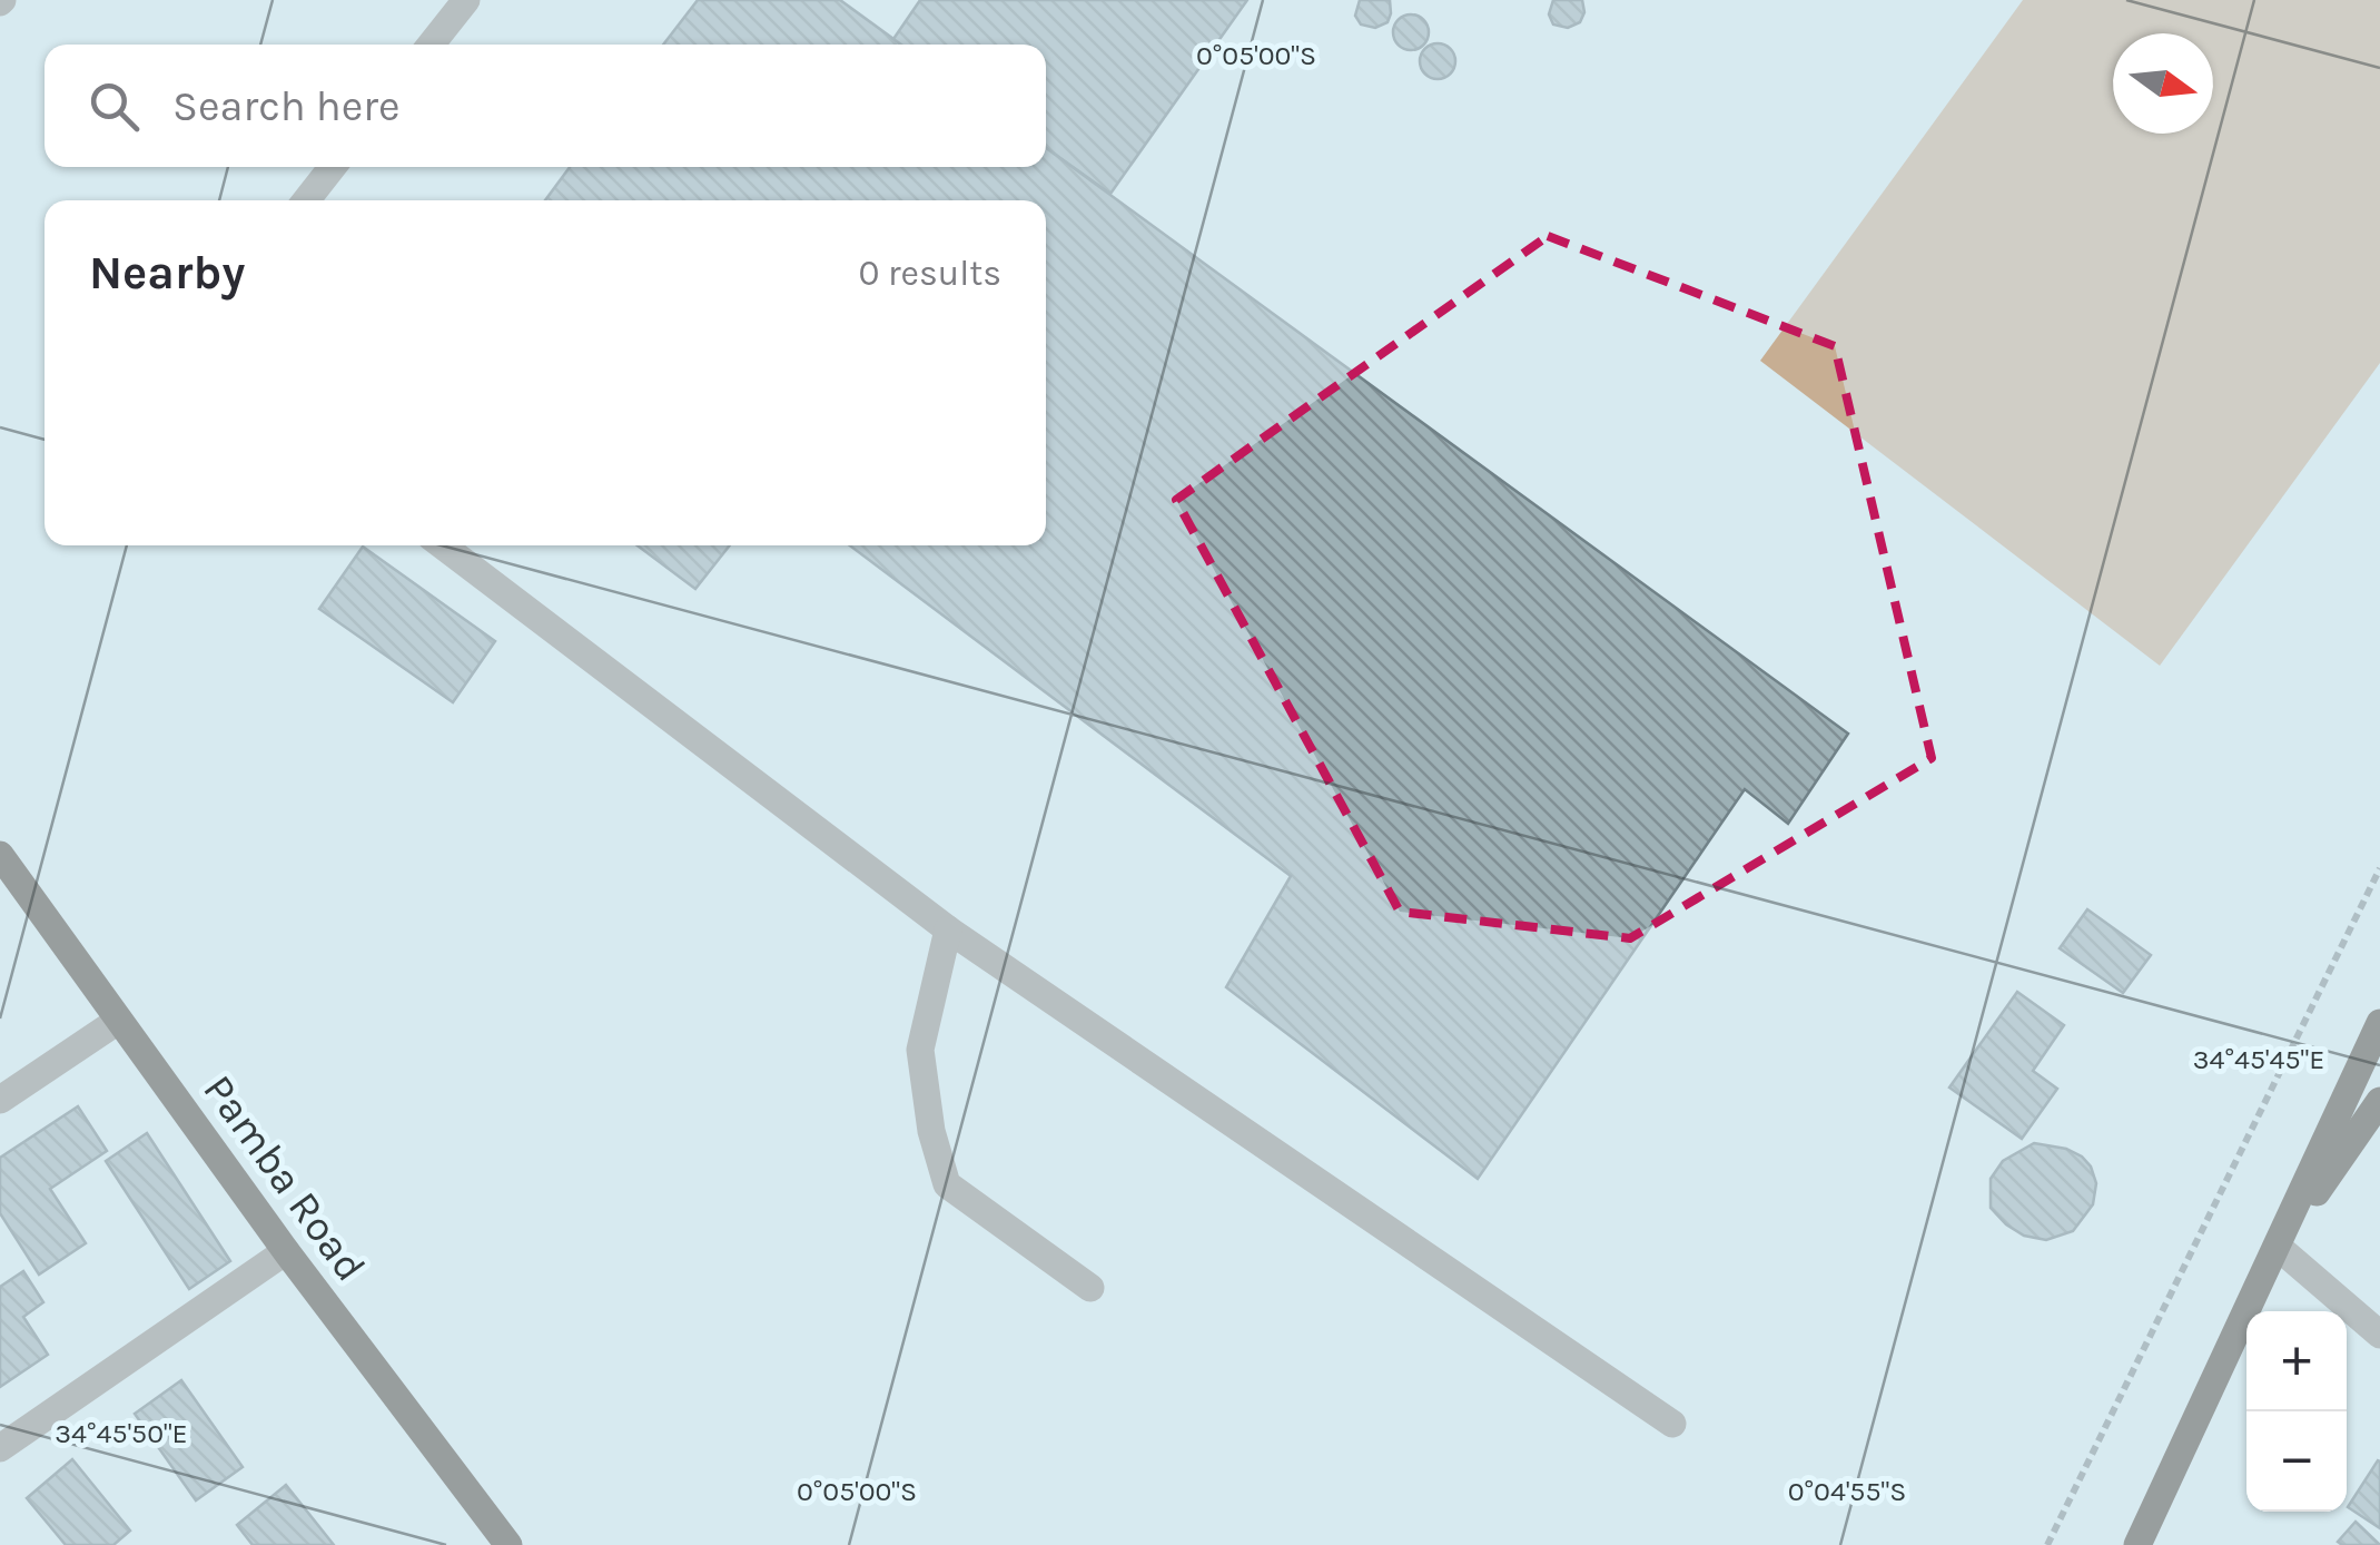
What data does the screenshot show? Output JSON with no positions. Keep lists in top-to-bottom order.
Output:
{
  "streets": {
    "main road": ["Pamba Road"]
  },
  "north": "right",
  "page": {
    "search": "Search here",
    "heading": ["Nearby", "0 results"],
    "map_buttons": ["+", "−"]
  },
  "coordinates": [
    "0°05'00\"S",
    "34°45'45\"E",
    "34°45'50\"E",
    "0°04'55\"S"
  ]
}
